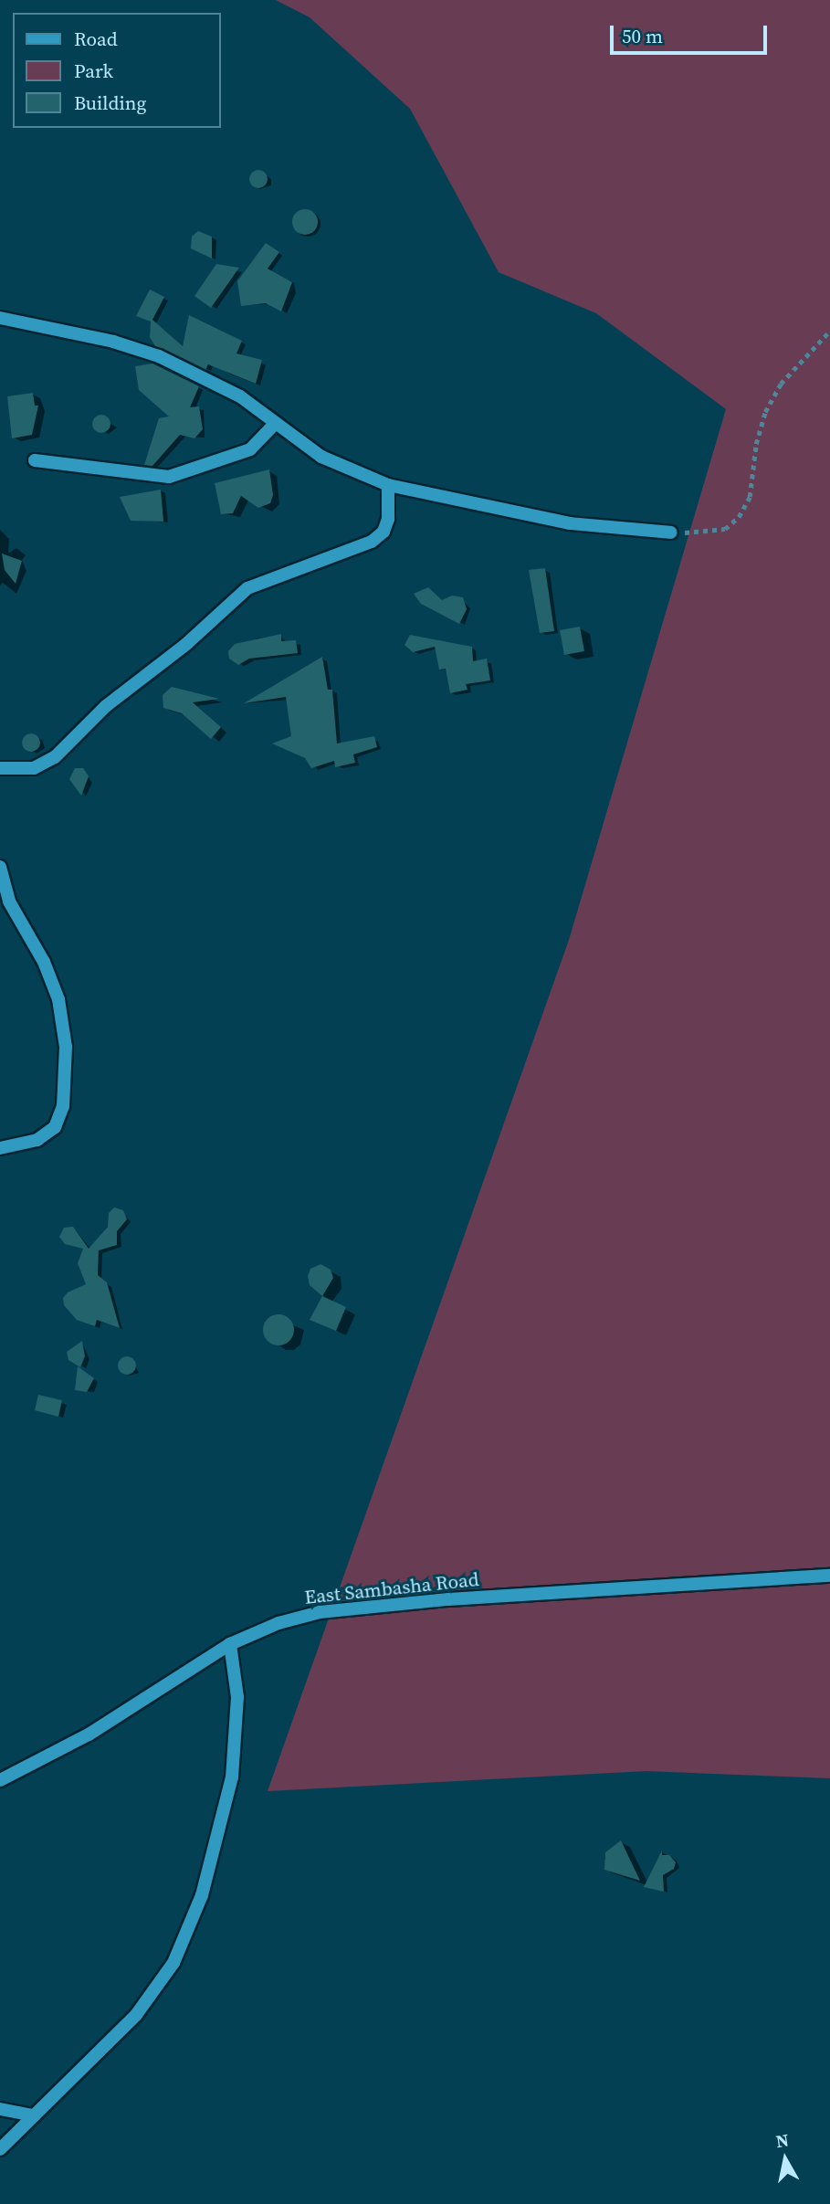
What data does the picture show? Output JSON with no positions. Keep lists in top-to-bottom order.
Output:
{
  "streets": {
    "street": ["East Sambasha Road"]
  },
  "legend": ["Road", "Park", "Building"],
  "scale_bar": "50 m",
  "north": "top"
}
